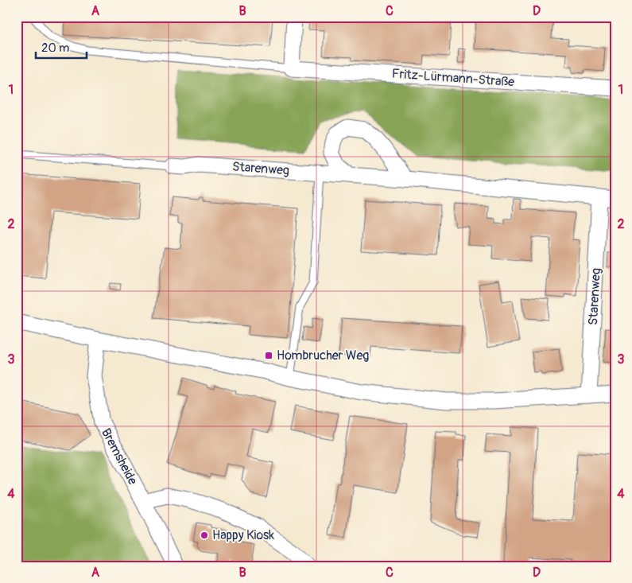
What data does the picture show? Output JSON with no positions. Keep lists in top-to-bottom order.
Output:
{
  "streets": {
    "street": ["Fritz-Lürmann-Straße", "Starenweg", "Bremsheide"]
  },
  "places": {
    "transit": ["Hombrucher Weg"],
    "other": ["Happy Kiosk"]
  },
  "scale_bar": "20 m",
  "grid": {
    "columns": [
      "A",
      "B",
      "C",
      "D"
    ],
    "rows": [
      "1",
      "2",
      "3",
      "4"
    ]
  }
}
